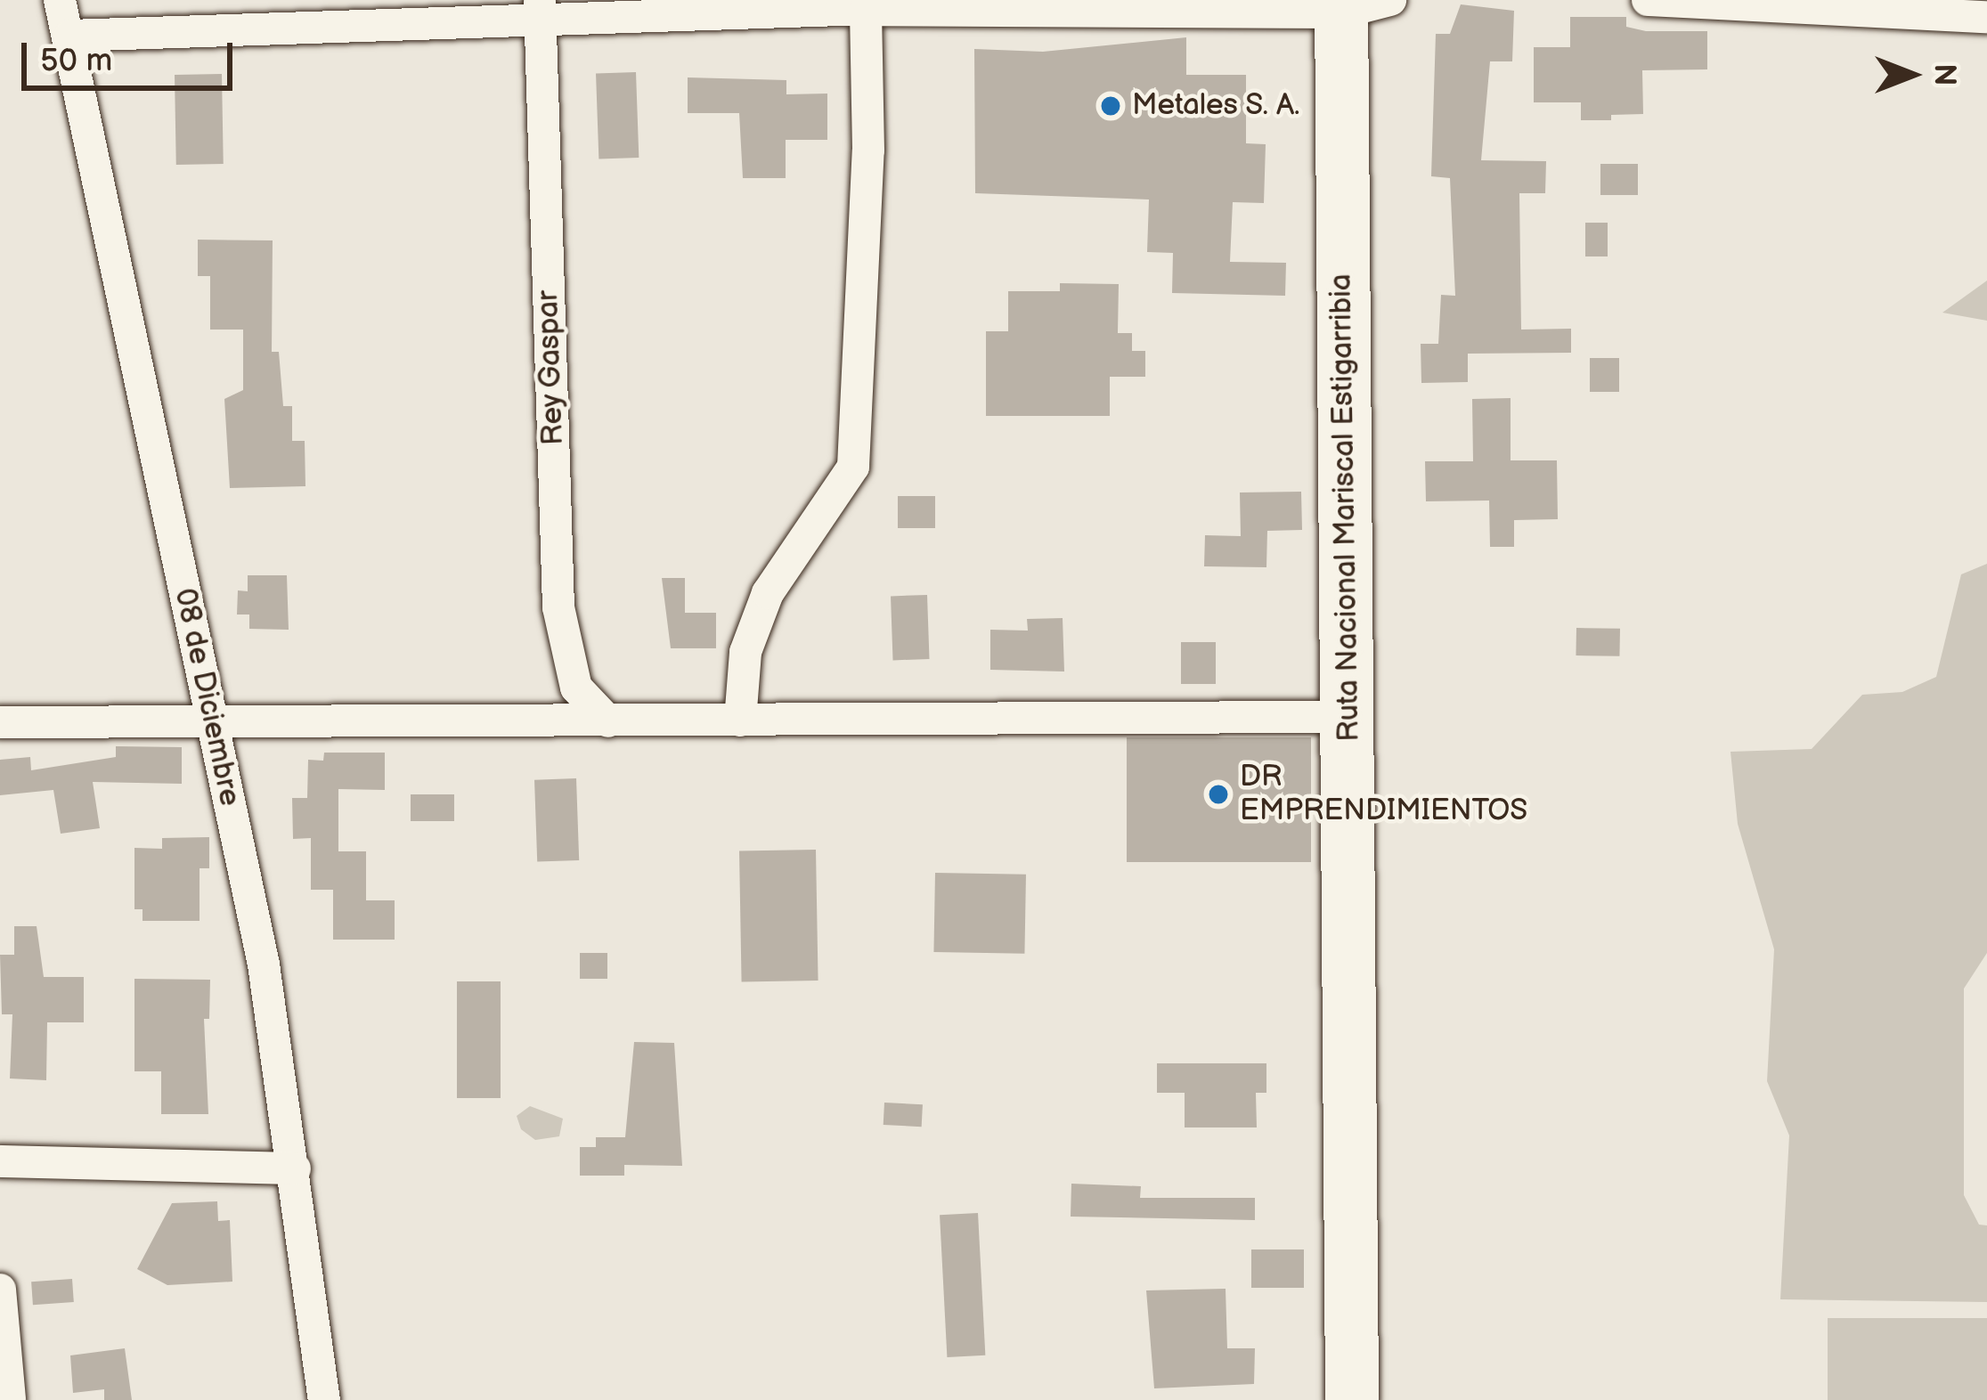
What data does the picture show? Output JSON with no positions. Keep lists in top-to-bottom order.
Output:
{
  "streets": {
    "main road": ["Ruta Nacional Mariscal Estigarribia"],
    "street": ["Rey Gaspar", "08 de Diciembre"]
  },
  "places": ["Metales S. A.", "DR EMPRENDIMIENTOS"],
  "scale_bar": "50 m",
  "north": "right"
}
